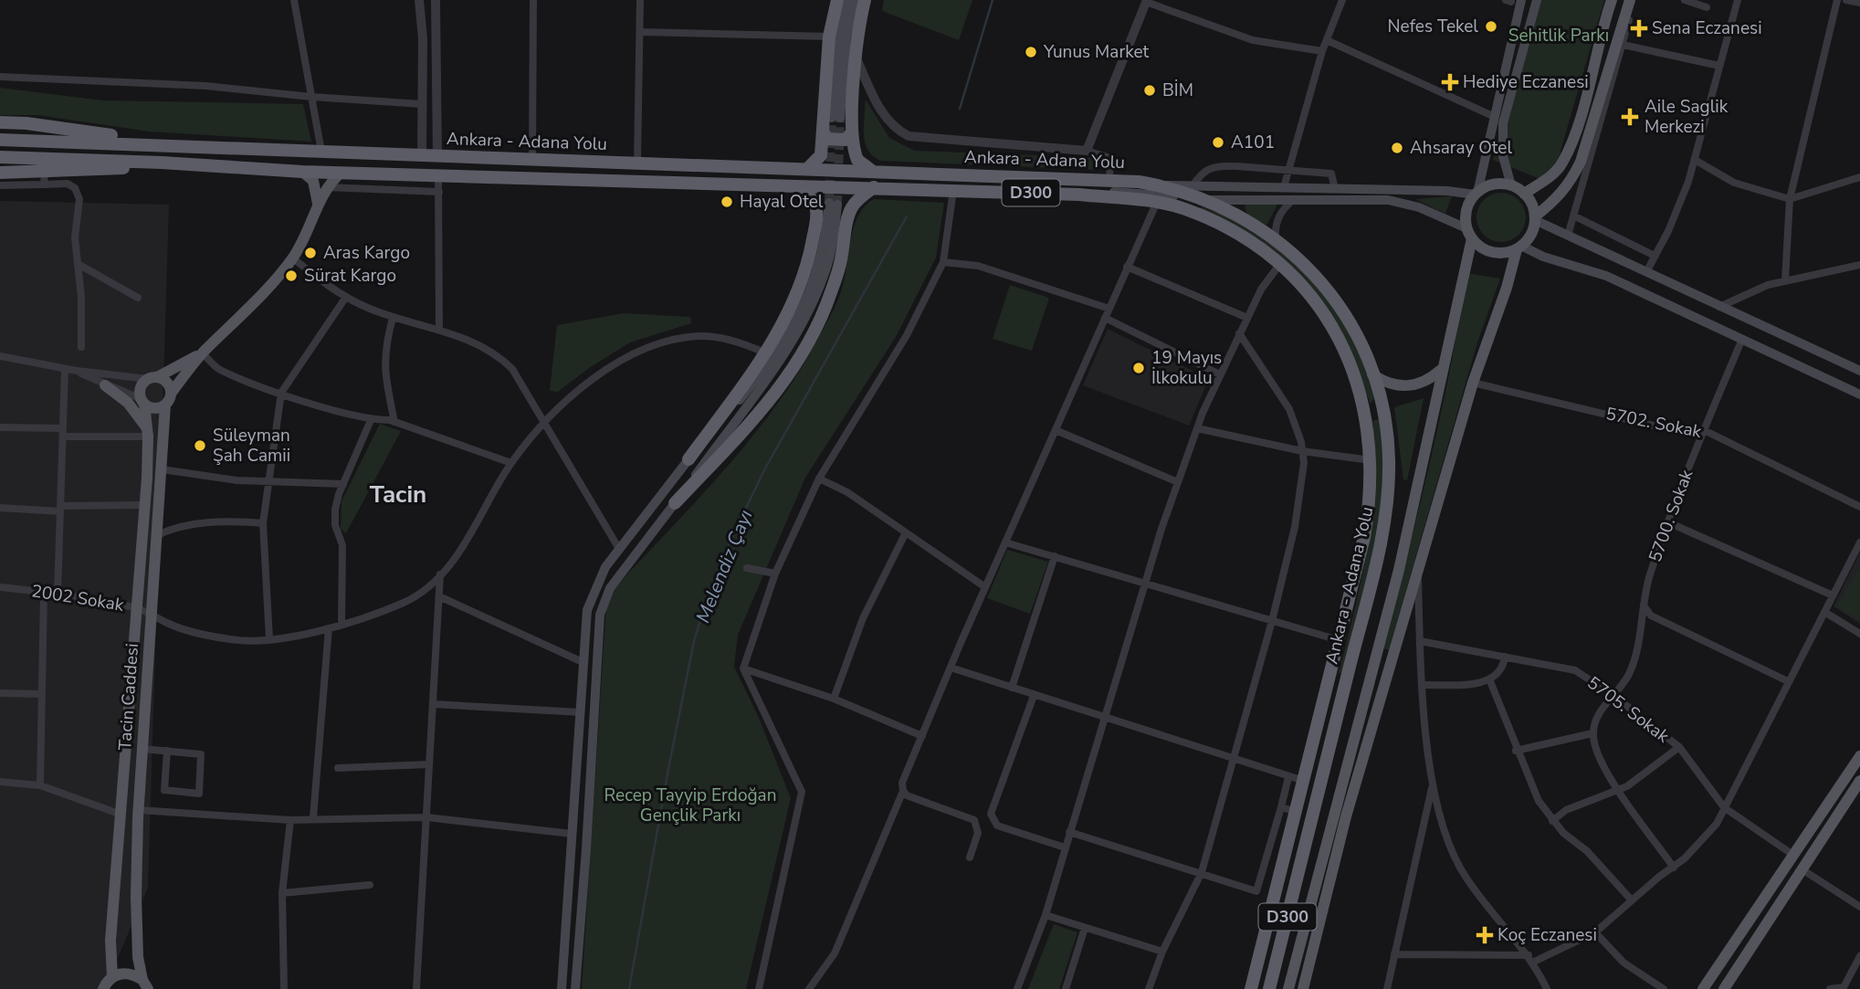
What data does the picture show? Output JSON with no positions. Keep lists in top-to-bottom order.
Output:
{
  "streets": {
    "highway": ["Ankara - Adana Yolu", "D300"],
    "main road": ["Tacin Caddesi"],
    "street": [
      "5702. Sokak",
      "5700. Sokak",
      "2002 Sokak",
      "5705. Sokak"
    ]
  },
  "crossings": [
    ["5702. Sokak", "5700. Sokak"],
    ["5700. Sokak", "5705. Sokak"],
    ["2002 Sokak", "Tacin Caddesi"]
  ],
  "districts": ["Tacin"],
  "water": ["Melendiz Çayı"],
  "parks": ["Sehitlik Parkı", "Recep Tayyip Erdoğan Gençlik Parkı"],
  "places": {
    "other": [
      "Nefes Tekel",
      "Yunus Market",
      "BİM",
      "A101",
      "Ahsaray Otel",
      "Hayal Otel",
      "Aras Kargo",
      "Sürat Kargo",
      "19 Mayıs İlkokulu",
      "Süleyman Şah Camii"
    ],
    "health": [
      "Sena Eczanesi",
      "Hediye Eczanesi",
      "Aile Saglik Merkezi",
      "Koç Eczanesi"
    ]
  }
}
